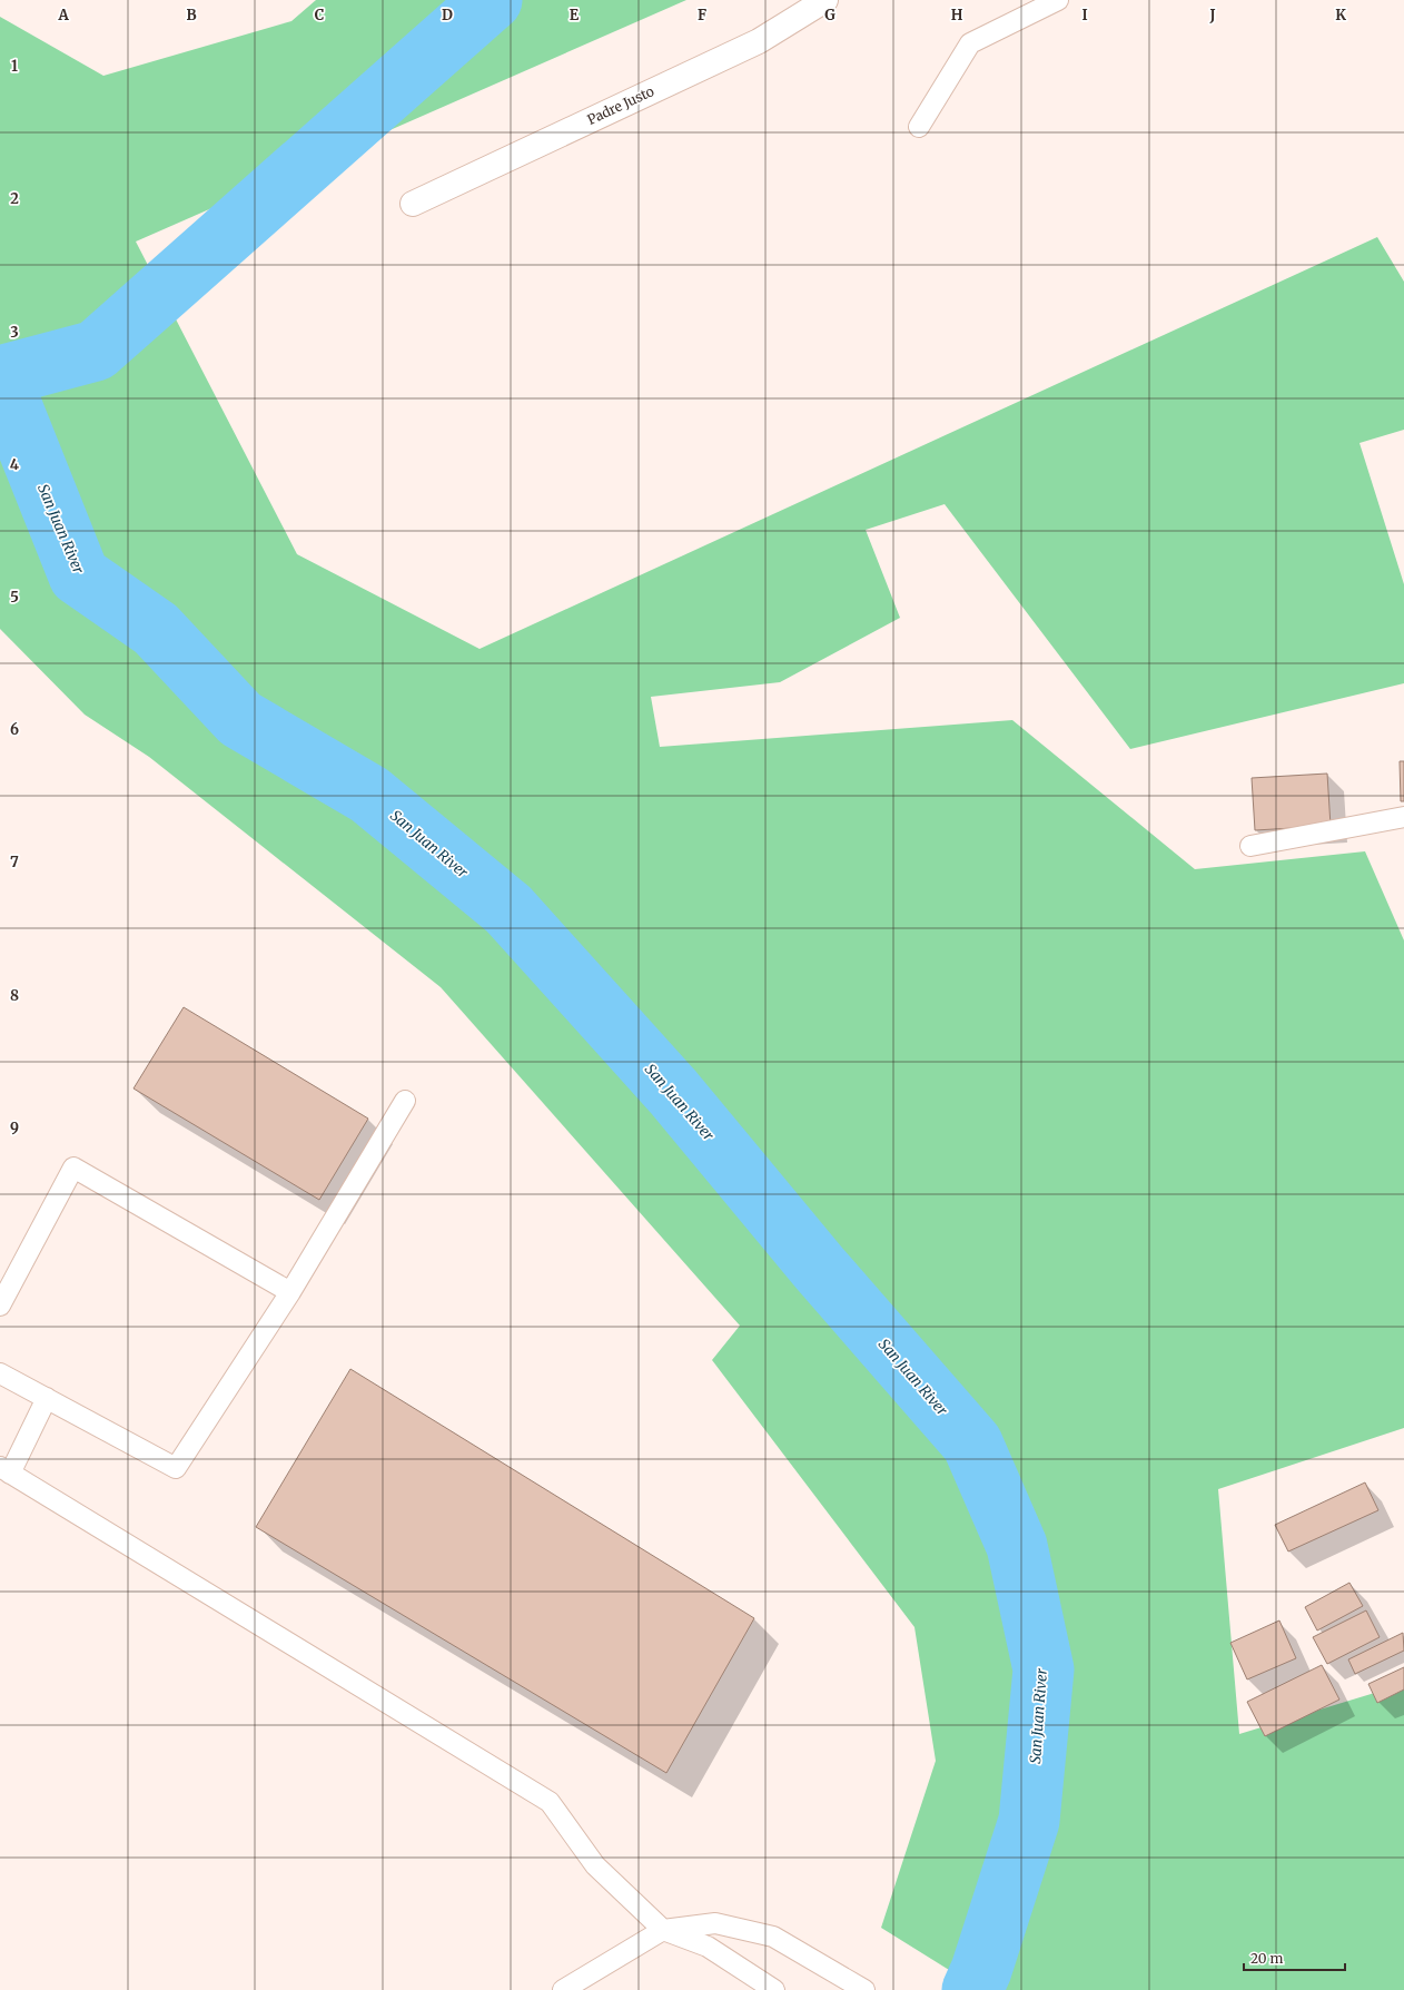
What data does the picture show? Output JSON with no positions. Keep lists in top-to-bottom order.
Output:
{
  "streets": {
    "street": ["Padre Justo"]
  },
  "water": ["San Juan River"],
  "scale_bar": "20 m",
  "grid": {
    "columns": [
      "A",
      "B",
      "C",
      "D",
      "E",
      "F",
      "G",
      "H",
      "I",
      "J",
      "K"
    ],
    "rows": [
      "1",
      "2",
      "3",
      "4",
      "5",
      "6",
      "7",
      "8",
      "9"
    ]
  }
}
